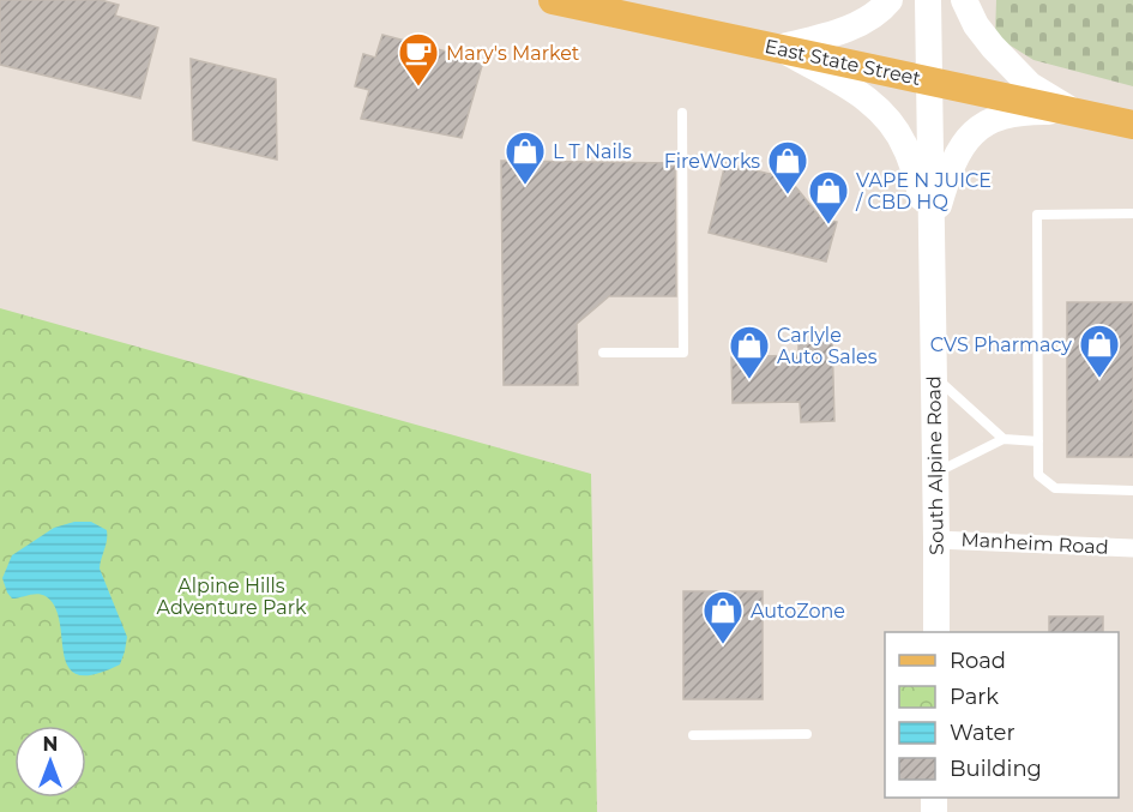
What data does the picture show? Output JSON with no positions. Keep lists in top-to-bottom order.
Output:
{
  "streets": {
    "main road": ["East State Street", "South Alpine Road"],
    "street": ["Manheim Road"]
  },
  "crossings": [
    ["East State Street", "South Alpine Road"],
    ["South Alpine Road", "Manheim Road"]
  ],
  "parks": ["Alpine Hills Adventure Park"],
  "places": {
    "cafe": ["Mary's Market"],
    "shop": [
      "L T Nails",
      "FireWorks",
      "VAPE N JUICE / CBD HQ",
      "CVS Pharmacy",
      "Carlyle Auto Sales",
      "AutoZone"
    ]
  },
  "legend": [
    "Road",
    "Park",
    "Water",
    "Building"
  ],
  "north": "top"
}
